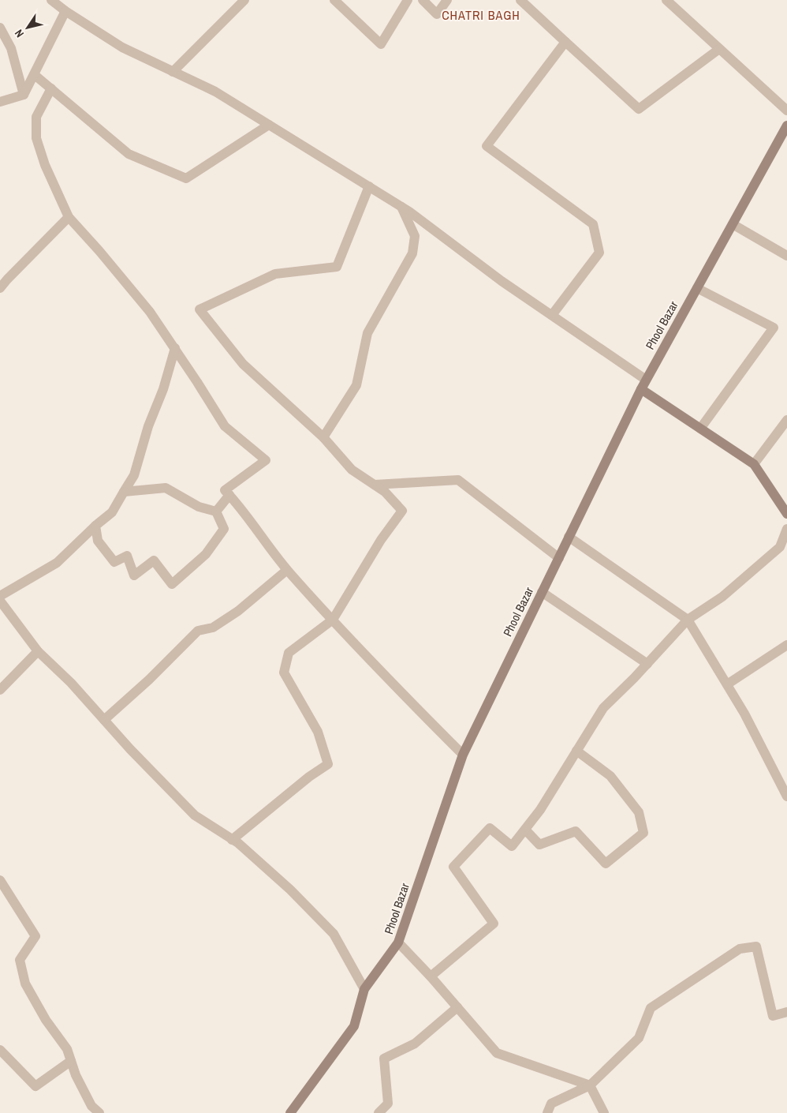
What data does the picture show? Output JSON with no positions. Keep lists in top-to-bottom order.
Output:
{
  "streets": {
    "street": ["Phool Bazar"]
  },
  "districts": ["CHATRI BAGH"],
  "north": "bottom left"
}
